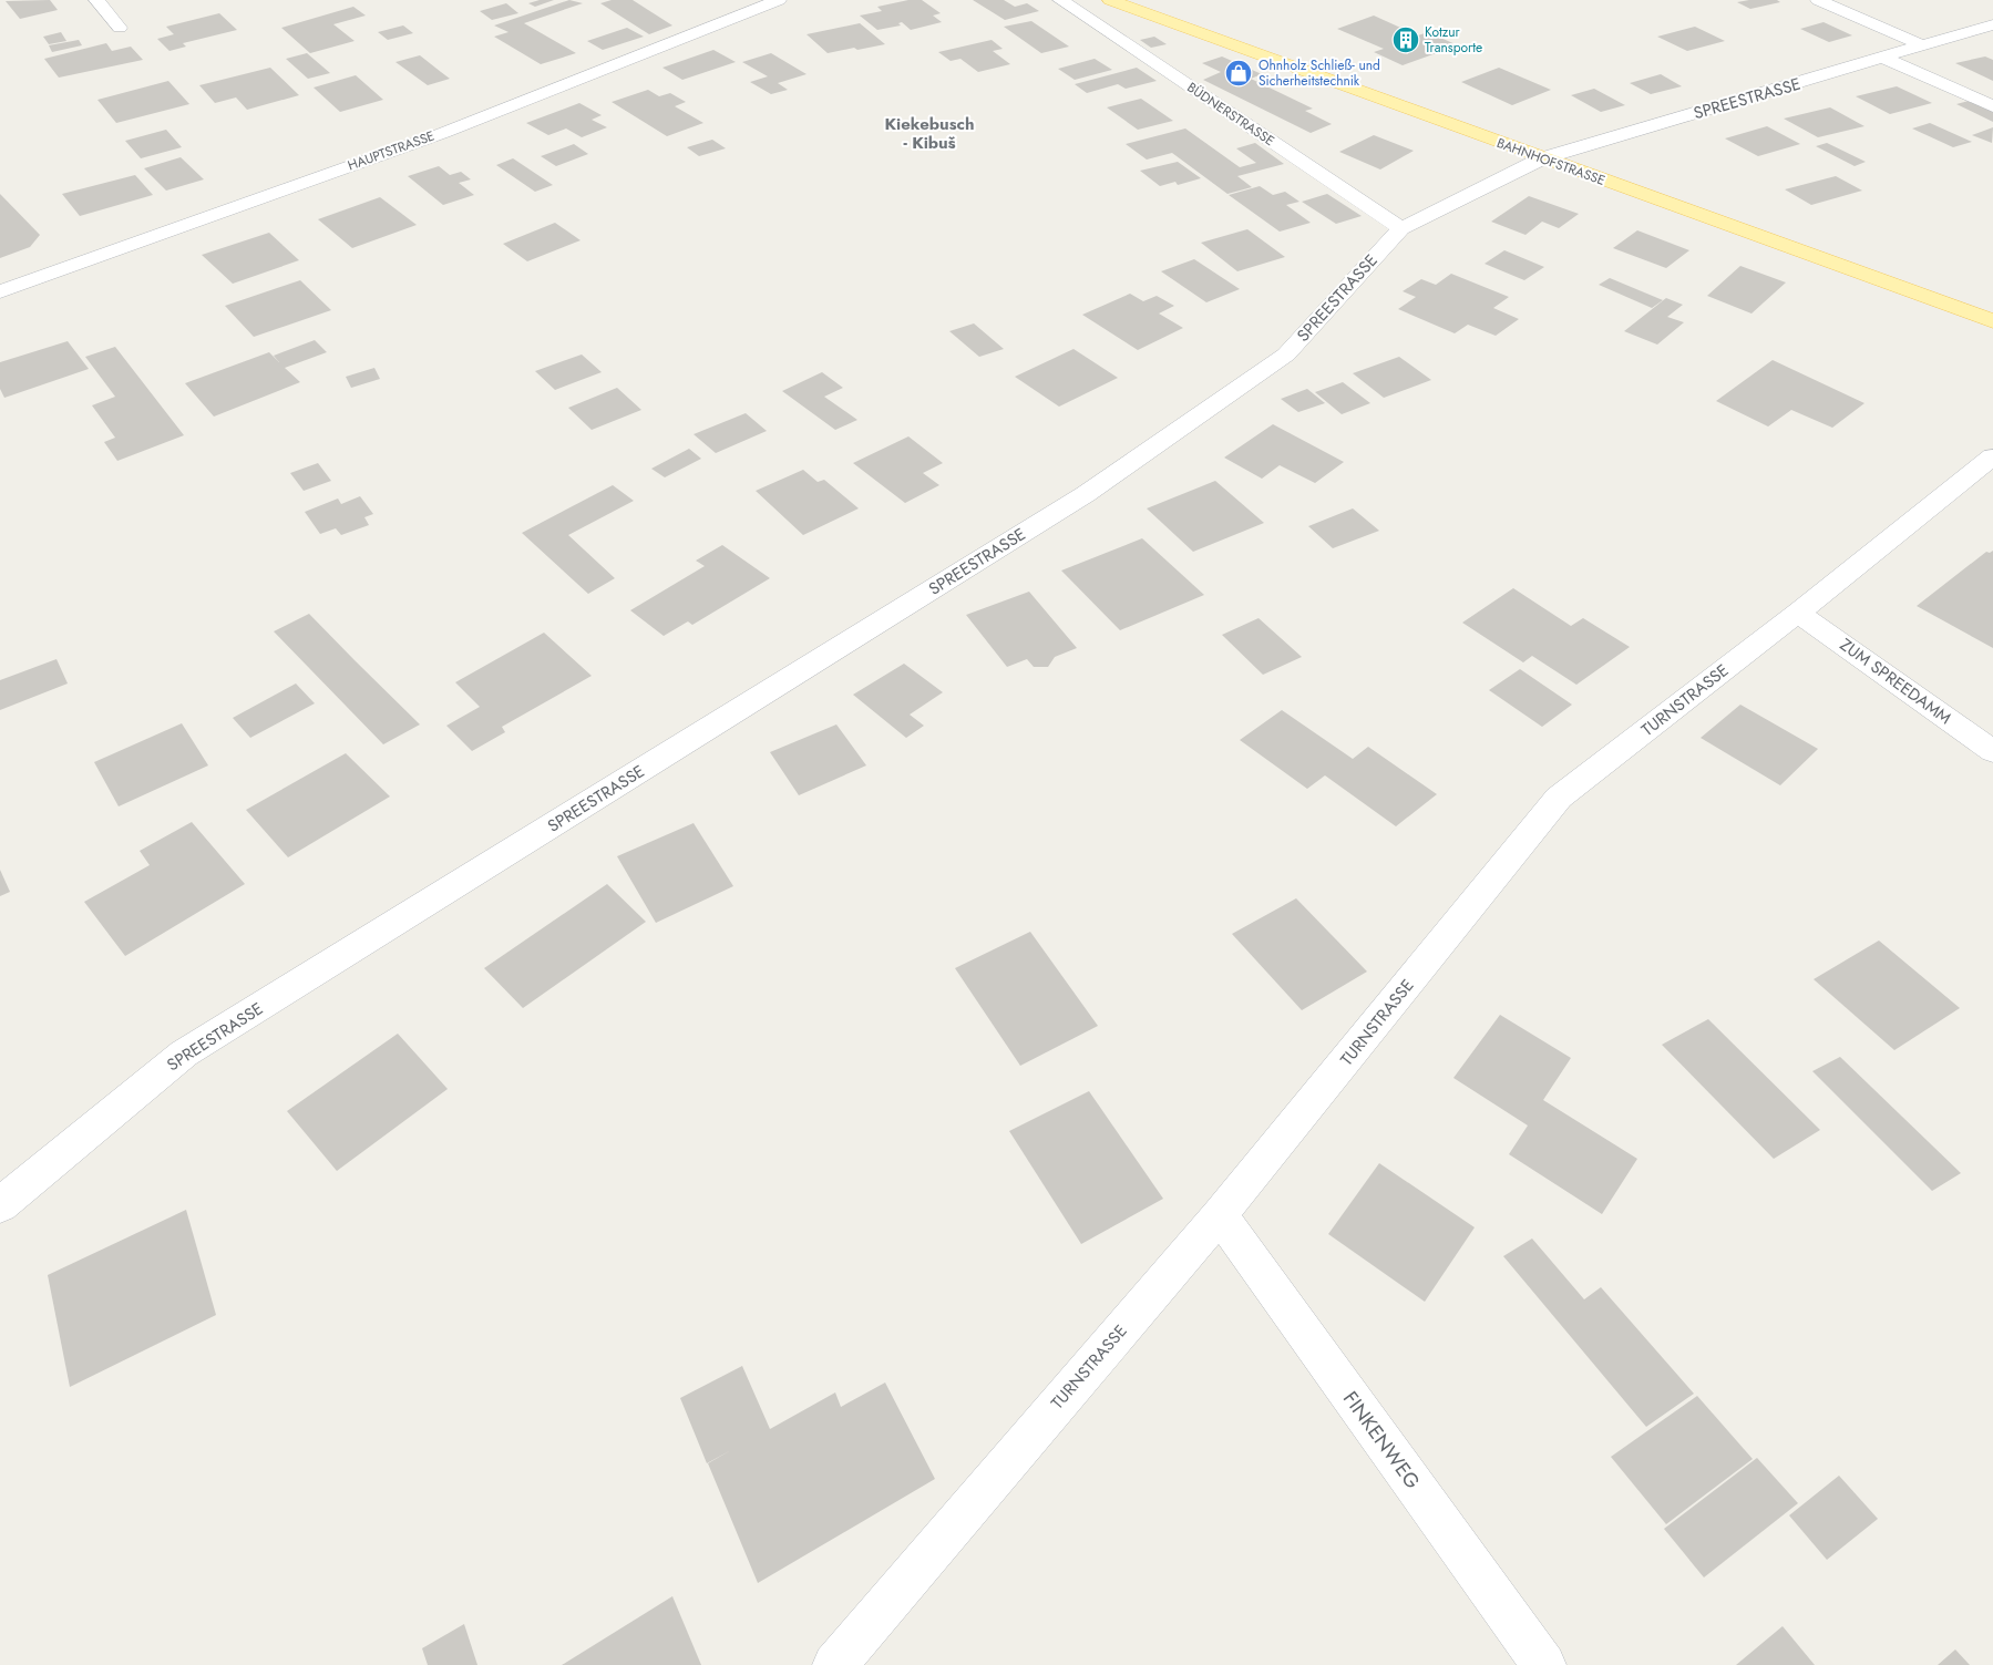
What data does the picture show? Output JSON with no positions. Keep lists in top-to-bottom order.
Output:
{
  "streets": {
    "main road": ["BAHNHOFSTRASSE"],
    "street": [
      "SPREESTRASSE",
      "BÜDNERSTRASSE",
      "HAUPTSTRASSE",
      "ZUM SPREEDAMM",
      "TURNSTRASSE",
      "FINKENWEG"
    ]
  },
  "crossings": [
    ["SPREESTRASSE", "BÜDNERSTRASSE"],
    ["SPREESTRASSE", "BAHNHOFSTRASSE"],
    ["ZUM SPREEDAMM", "TURNSTRASSE"],
    ["TURNSTRASSE", "FINKENWEG"]
  ],
  "districts": ["Kiekebusch - Kibuš"],
  "places": {
    "building": ["Kotzur Transporte"],
    "shop": ["Ohnholz Schließ- und Sicherheitstechnik"]
  }
}
